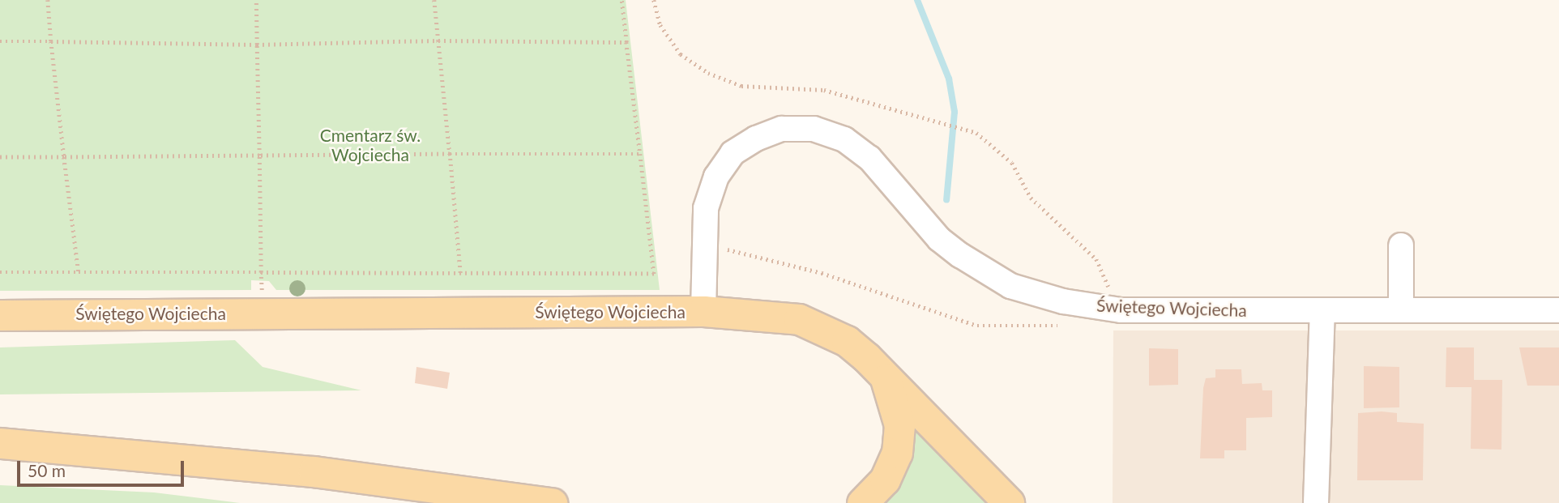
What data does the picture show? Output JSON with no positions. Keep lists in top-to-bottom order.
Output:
{
  "streets": {
    "main road": ["Świętego Wojciecha"]
  },
  "parks": ["Cmentarz św. Wojciecha"],
  "scale_bar": "50 m"
}
